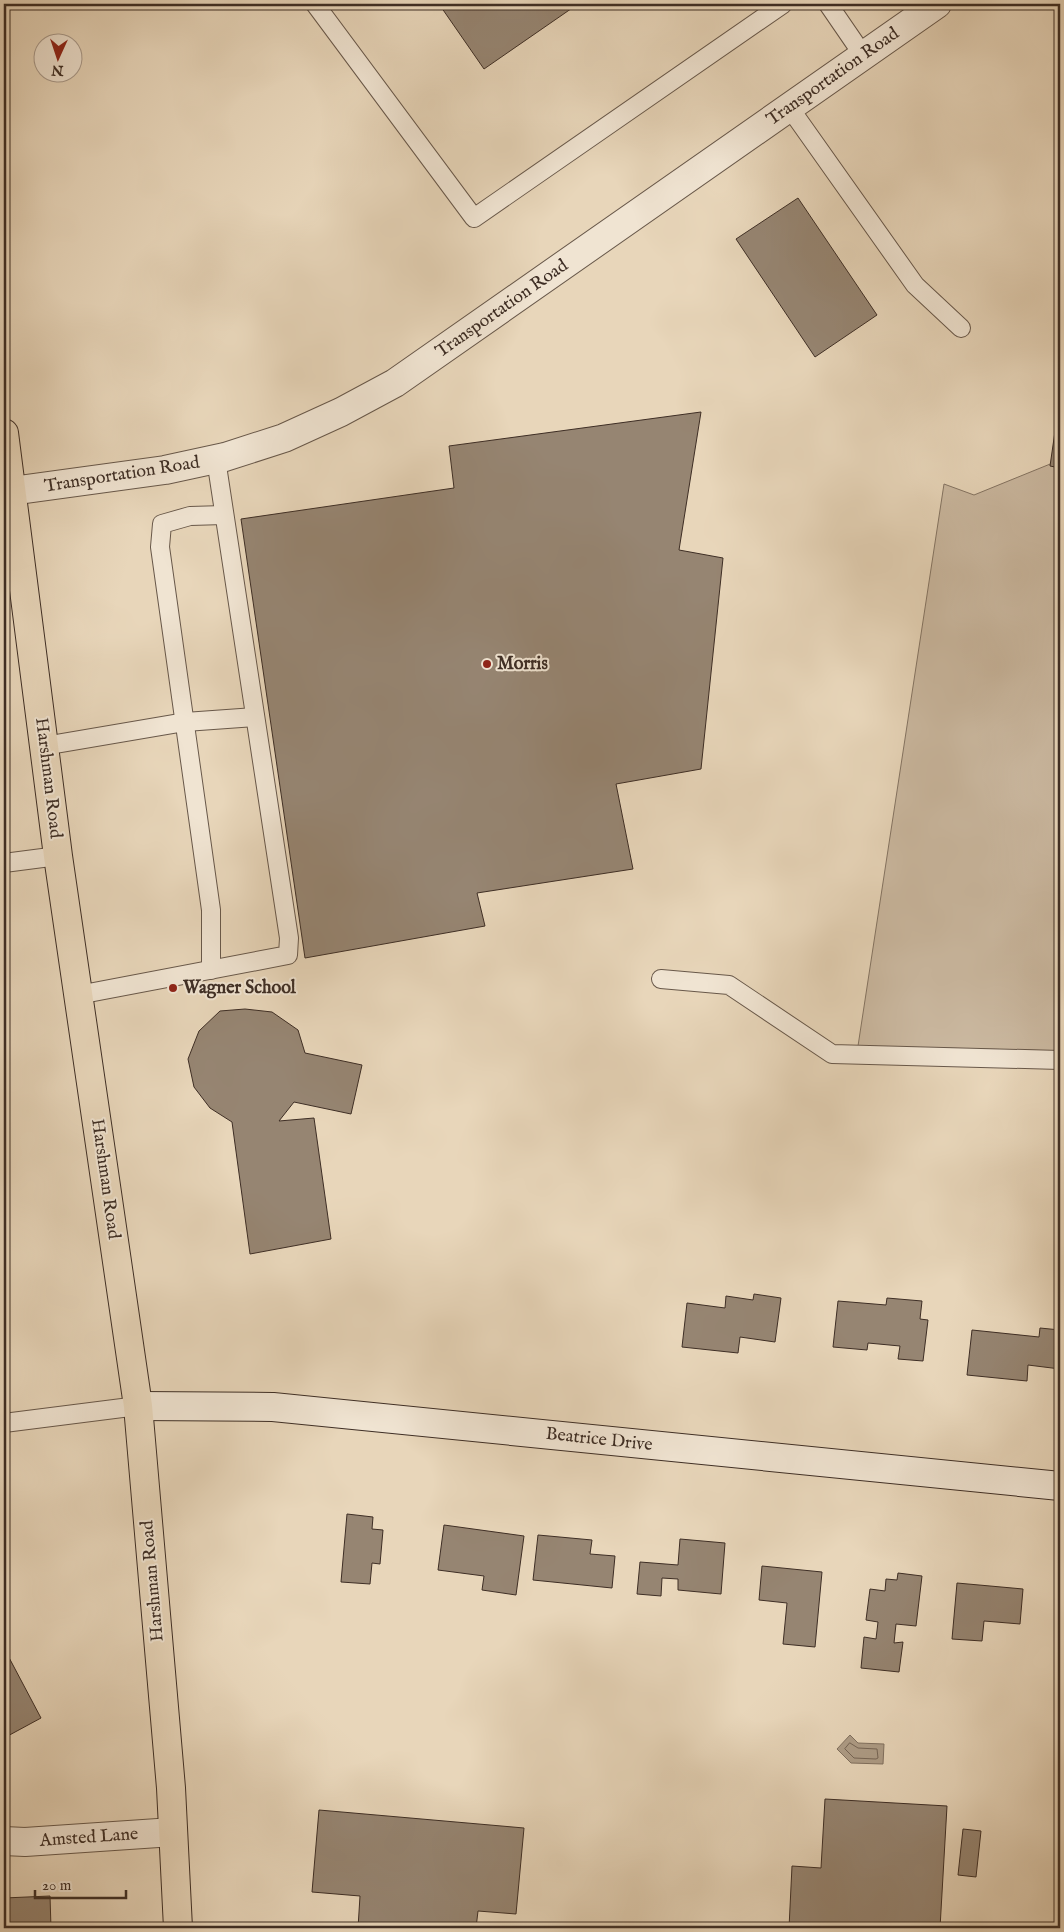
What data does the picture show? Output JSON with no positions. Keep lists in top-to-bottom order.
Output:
{
  "streets": {
    "main road": ["Harshman Road"],
    "street": ["Transportation Road", "Beatrice Drive", "Amsted Lane"]
  },
  "crossings": [
    ["Transportation Road", "Harshman Road"],
    ["Harshman Road", "Beatrice Drive"],
    ["Harshman Road", "Amsted Lane"]
  ],
  "places": ["Morris", "Wagner School"],
  "scale_bar": "20 m",
  "north": "bottom"
}
